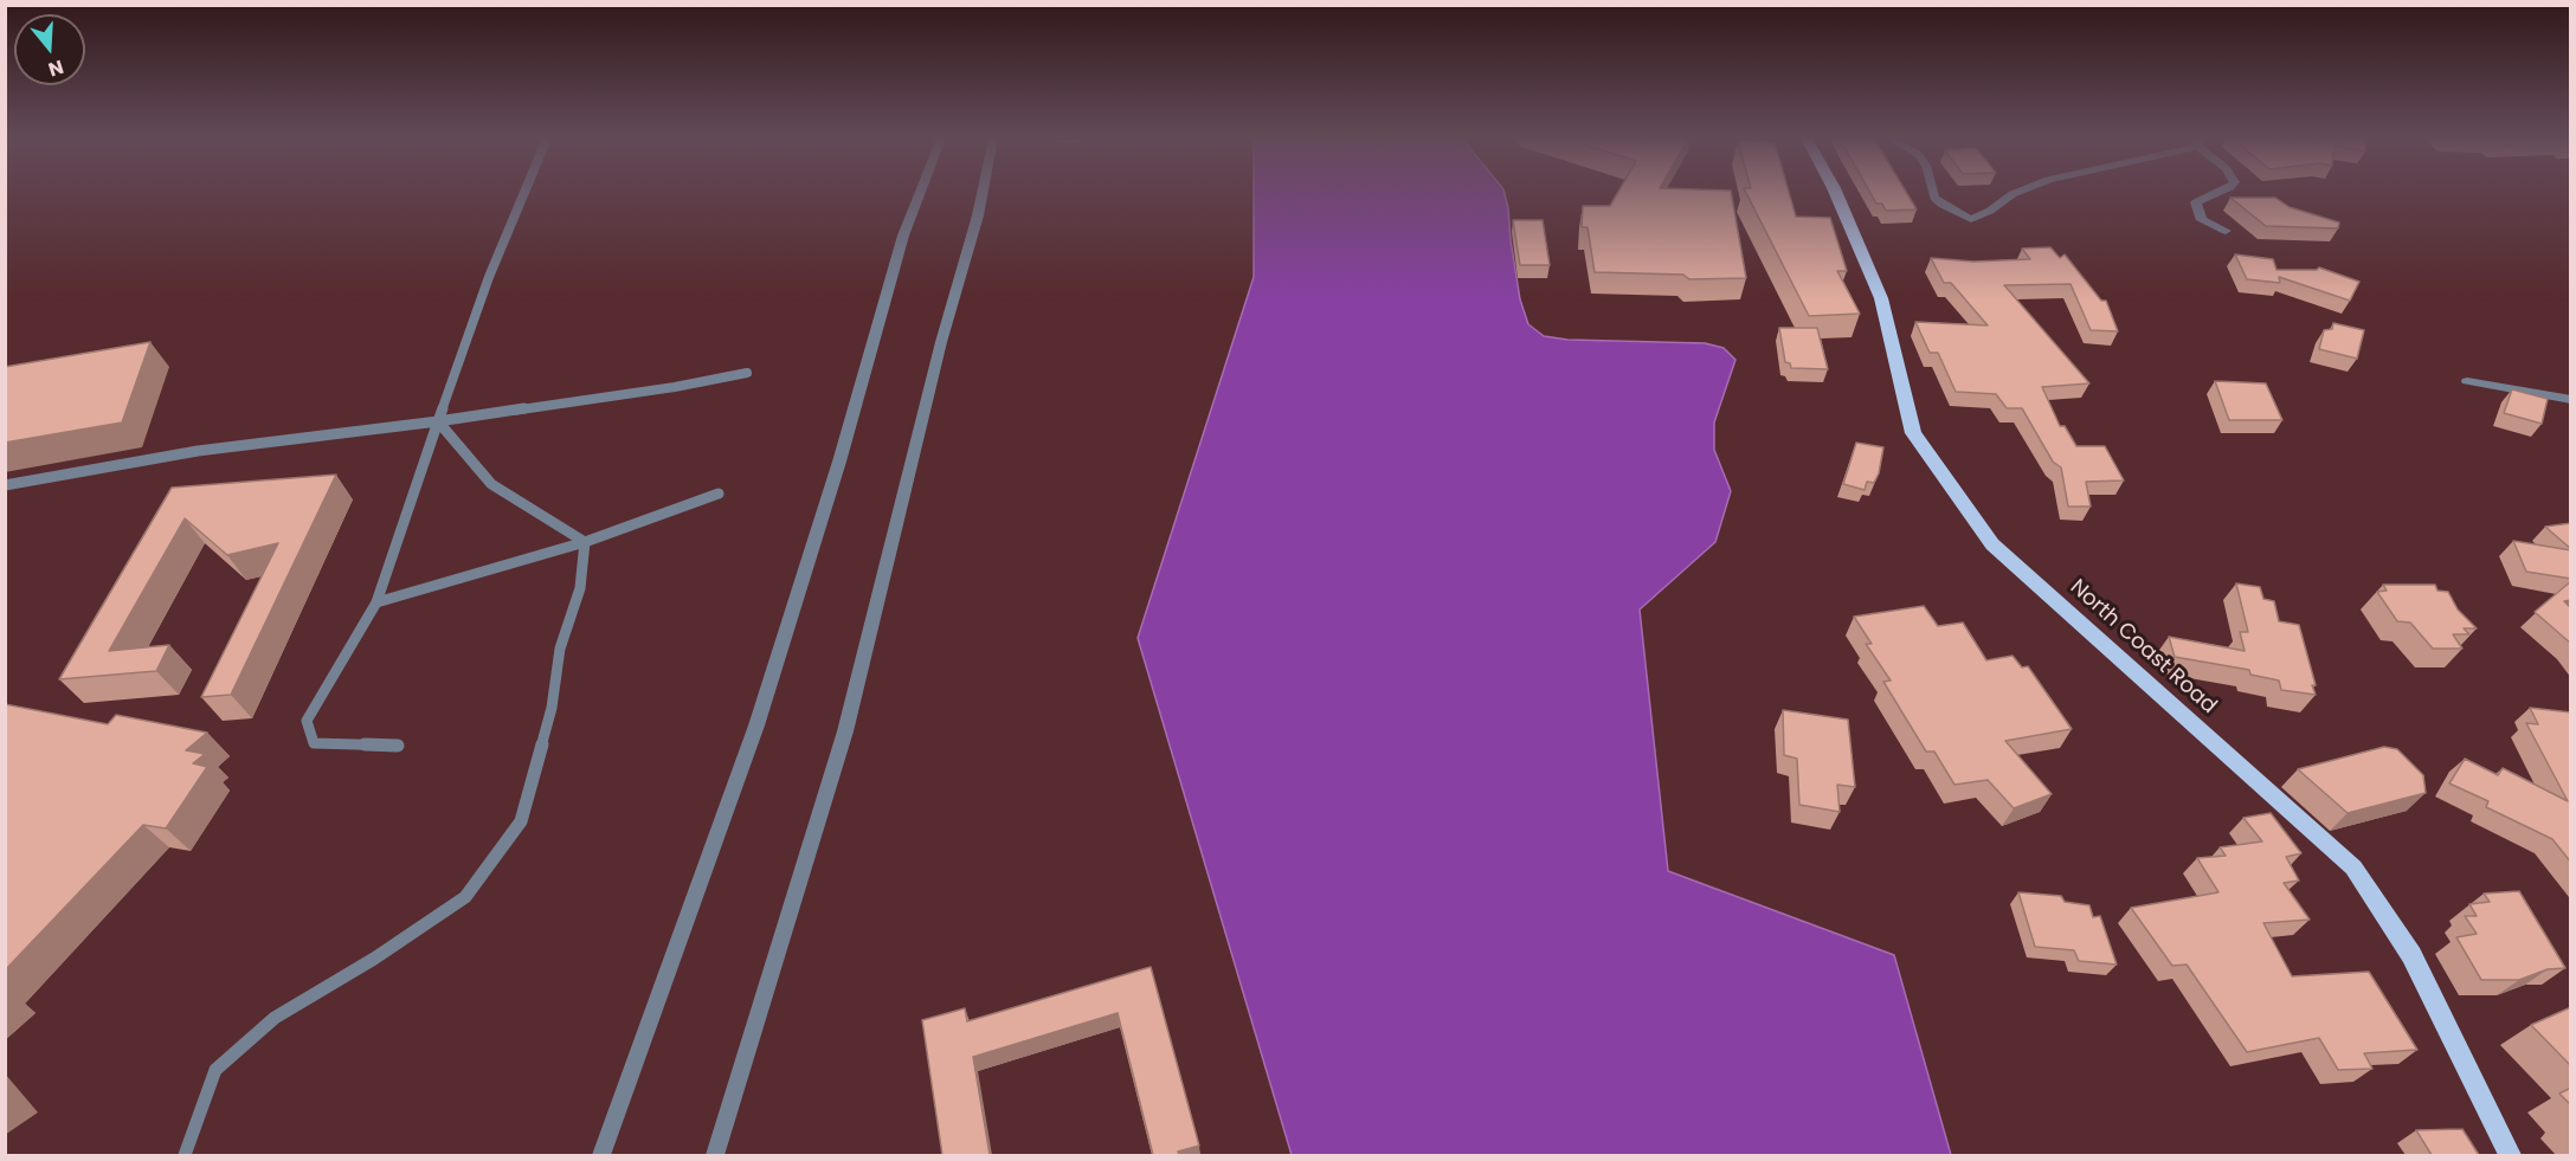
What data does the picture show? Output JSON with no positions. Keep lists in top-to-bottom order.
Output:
{
  "streets": {
    "main road": ["North Coast Road"]
  },
  "north": "bottom"
}
